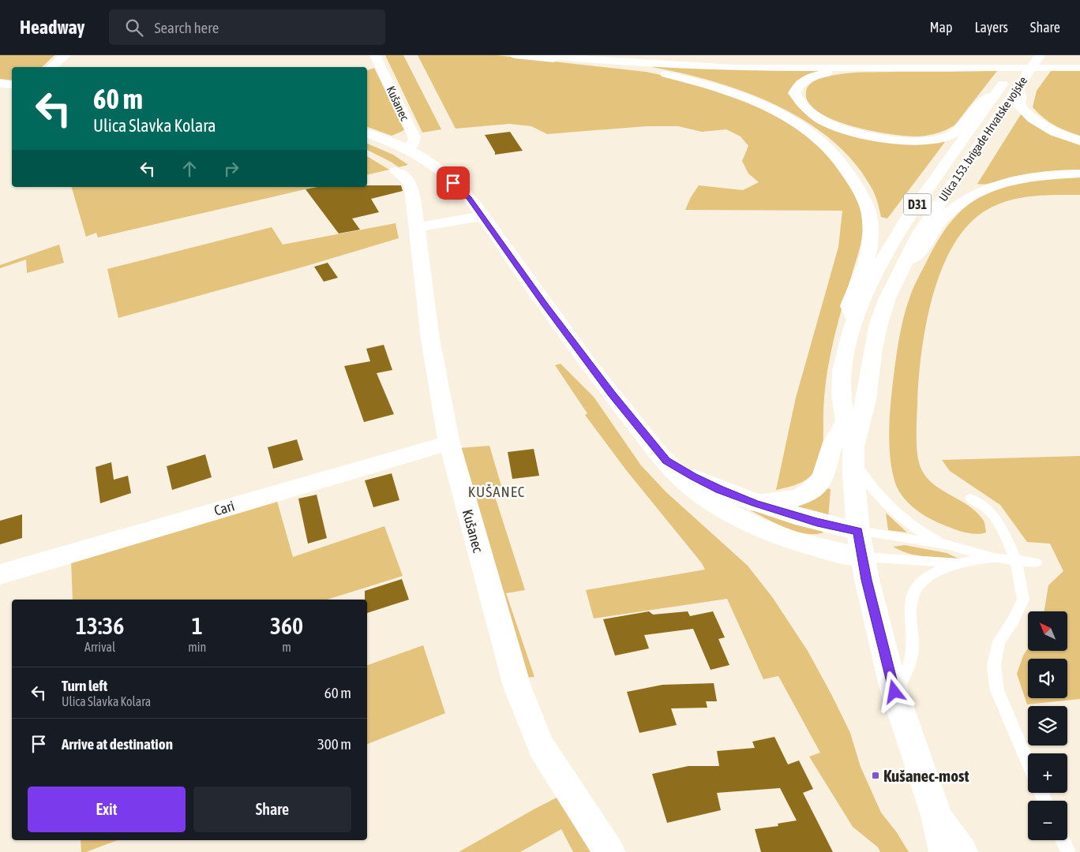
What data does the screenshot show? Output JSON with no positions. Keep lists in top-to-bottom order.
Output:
{
  "streets": {
    "main road": [
      "Kušanec",
      "Ulica 153. brigade Hrvatske vojske",
      "D31",
      "Cari"
    ]
  },
  "crossings": [
    ["Kušanec", "Cari"]
  ],
  "districts": ["KUŠANEC"],
  "places": {
    "transit": ["Kušanec-most"]
  },
  "north": "top left",
  "page": {
    "header": "Headway",
    "search": "Search here",
    "nav": ["Map", "Layers", "Share"],
    "turn": ["60 m", "Ulica Slavka Kolara"],
    "eta": [
      "13:36",
      "Arrival",
      "1",
      "min",
      "360",
      "m"
    ],
    "map_buttons": ["+", "−"],
    "list": [
      {
        "name": "Turn left",
        "note": "Ulica Slavka Kolara",
        "value": "60 m"
      },
      {
        "name": "Arrive at destination",
        "value": "300 m"
      }
    ],
    "buttons": ["Exit", "Share"]
  }
}
